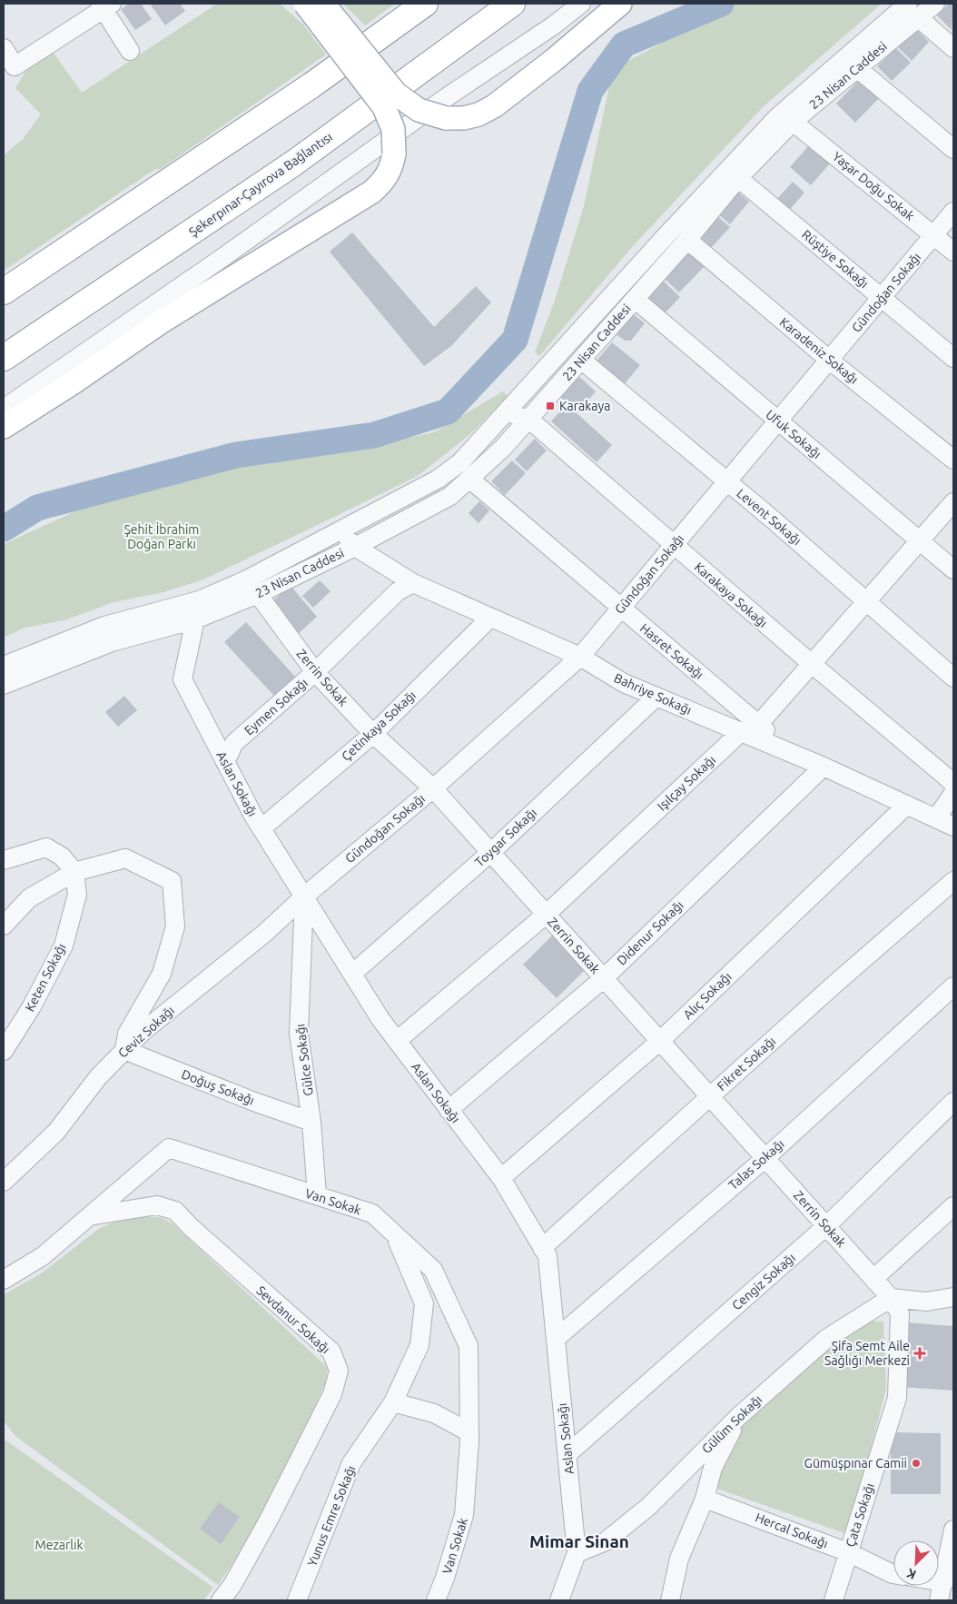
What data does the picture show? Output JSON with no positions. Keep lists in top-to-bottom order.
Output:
{
  "streets": {
    "highway": ["Şekerpınar-Çayırova Bağlantısı"],
    "street": [
      "23 Nisan Caddesi",
      "Yaşar Doğu Sokak",
      "Rüştiye Sokağı",
      "Gündoğan Sokağı",
      "Karadeniz Sokağı",
      "Ufuk Sokağı",
      "Levent Sokağı",
      "Karakaya Sokağı",
      "Hasret Sokağı",
      "Zerrin Sokak",
      "Bahriye Sokağı",
      "Eymen Sokağı",
      "Çetinkaya Sokağı",
      "Işılçay Sokağı",
      "Aslan Sokağı",
      "Toygar Sokağı",
      "Didenur Sokağı",
      "Keten Sokağı",
      "Alıç Sokağı",
      "Ceviz Sokağı",
      "Gülce Sokağı",
      "Fikret Sokağı",
      "Doğuş Sokağı",
      "Talas Sokağı",
      "Van Sokak",
      "Cengiz Sokağı",
      "Sevdanur Sokağı",
      "Gülüm Sokağı",
      "Çata Sokağı",
      "Yunus Emre Sokağı",
      "Hercal Sokağı"
    ]
  },
  "crossings": [
    ["23 Nisan Caddesi", "Yaşar Doğu Sokak"],
    ["23 Nisan Caddesi", "Rüştiye Sokağı"],
    ["23 Nisan Caddesi", "Karadeniz Sokağı"],
    ["23 Nisan Caddesi", "Ufuk Sokağı"],
    ["23 Nisan Caddesi", "Levent Sokağı"],
    ["23 Nisan Caddesi", "Karakaya Sokağı"],
    ["23 Nisan Caddesi", "Hasret Sokağı"],
    ["23 Nisan Caddesi", "Zerrin Sokak"],
    ["23 Nisan Caddesi", "Bahriye Sokağı"],
    ["23 Nisan Caddesi", "Aslan Sokağı"],
    ["Yaşar Doğu Sokak", "Gündoğan Sokağı"],
    ["Rüştiye Sokağı", "Gündoğan Sokağı"],
    ["Gündoğan Sokağı", "Karadeniz Sokağı"],
    ["Gündoğan Sokağı", "Ufuk Sokağı"],
    ["Gündoğan Sokağı", "Levent Sokağı"],
    ["Gündoğan Sokağı", "Karakaya Sokağı"],
    ["Gündoğan Sokağı", "Hasret Sokağı"],
    ["Gündoğan Sokağı", "Zerrin Sokak"],
    ["Gündoğan Sokağı", "Bahriye Sokağı"],
    ["Gündoğan Sokağı", "Aslan Sokağı"],
    ["Gündoğan Sokağı", "Ceviz Sokağı"],
    ["Gündoğan Sokağı", "Gülce Sokağı"],
    ["Ufuk Sokağı", "Işılçay Sokağı"],
    ["Levent Sokağı", "Işılçay Sokağı"],
    ["Karakaya Sokağı", "Işılçay Sokağı"],
    ["Hasret Sokağı", "Bahriye Sokağı"],
    ["Hasret Sokağı", "Işılçay Sokağı"],
    ["Zerrin Sokak", "Eymen Sokağı"],
    ["Zerrin Sokak", "Çetinkaya Sokağı"],
    ["Zerrin Sokak", "Işılçay Sokağı"],
    ["Zerrin Sokak", "Toygar Sokağı"],
    ["Zerrin Sokak", "Didenur Sokağı"],
    ["Zerrin Sokak", "Alıç Sokağı"],
    ["Zerrin Sokak", "Fikret Sokağı"],
    ["Zerrin Sokak", "Talas Sokağı"],
    ["Zerrin Sokak", "Cengiz Sokağı"],
    ["Zerrin Sokak", "Gülüm Sokağı"],
    ["Zerrin Sokak", "Çata Sokağı"],
    ["Bahriye Sokağı", "Eymen Sokağı"],
    ["Bahriye Sokağı", "Çetinkaya Sokağı"],
    ["Bahriye Sokağı", "Işılçay Sokağı"],
    ["Bahriye Sokağı", "Toygar Sokağı"],
    ["Bahriye Sokağı", "Didenur Sokağı"],
    ["Bahriye Sokağı", "Alıç Sokağı"],
    ["Eymen Sokağı", "Aslan Sokağı"],
    ["Çetinkaya Sokağı", "Aslan Sokağı"],
    ["Işılçay Sokağı", "Aslan Sokağı"],
    ["Aslan Sokağı", "Toygar Sokağı"],
    ["Aslan Sokağı", "Didenur Sokağı"],
    ["Aslan Sokağı", "Alıç Sokağı"],
    ["Aslan Sokağı", "Ceviz Sokağı"],
    ["Aslan Sokağı", "Gülce Sokağı"],
    ["Aslan Sokağı", "Fikret Sokağı"],
    ["Aslan Sokağı", "Talas Sokağı"],
    ["Aslan Sokağı", "Cengiz Sokağı"],
    ["Aslan Sokağı", "Gülüm Sokağı"],
    ["Ceviz Sokağı", "Gülce Sokağı"],
    ["Ceviz Sokağı", "Doğuş Sokağı"],
    ["Gülce Sokağı", "Doğuş Sokağı"],
    ["Gülce Sokağı", "Van Sokak"],
    ["Van Sokak", "Sevdanur Sokağı"],
    ["Van Sokak", "Yunus Emre Sokağı"],
    ["Gülüm Sokağı", "Çata Sokağı"],
    ["Çata Sokağı", "Hercal Sokağı"]
  ],
  "districts": ["Mimar Sinan"],
  "parks": ["Şehit İbrahim Doğan Parkı", "Mezarlık"],
  "places": {
    "transit": ["Karakaya"],
    "health": ["Şifa Semt Aile Sağlığı Merkezi"],
    "other": ["Gümüşpınar Camii"]
  },
  "north": "bottom left"
}
